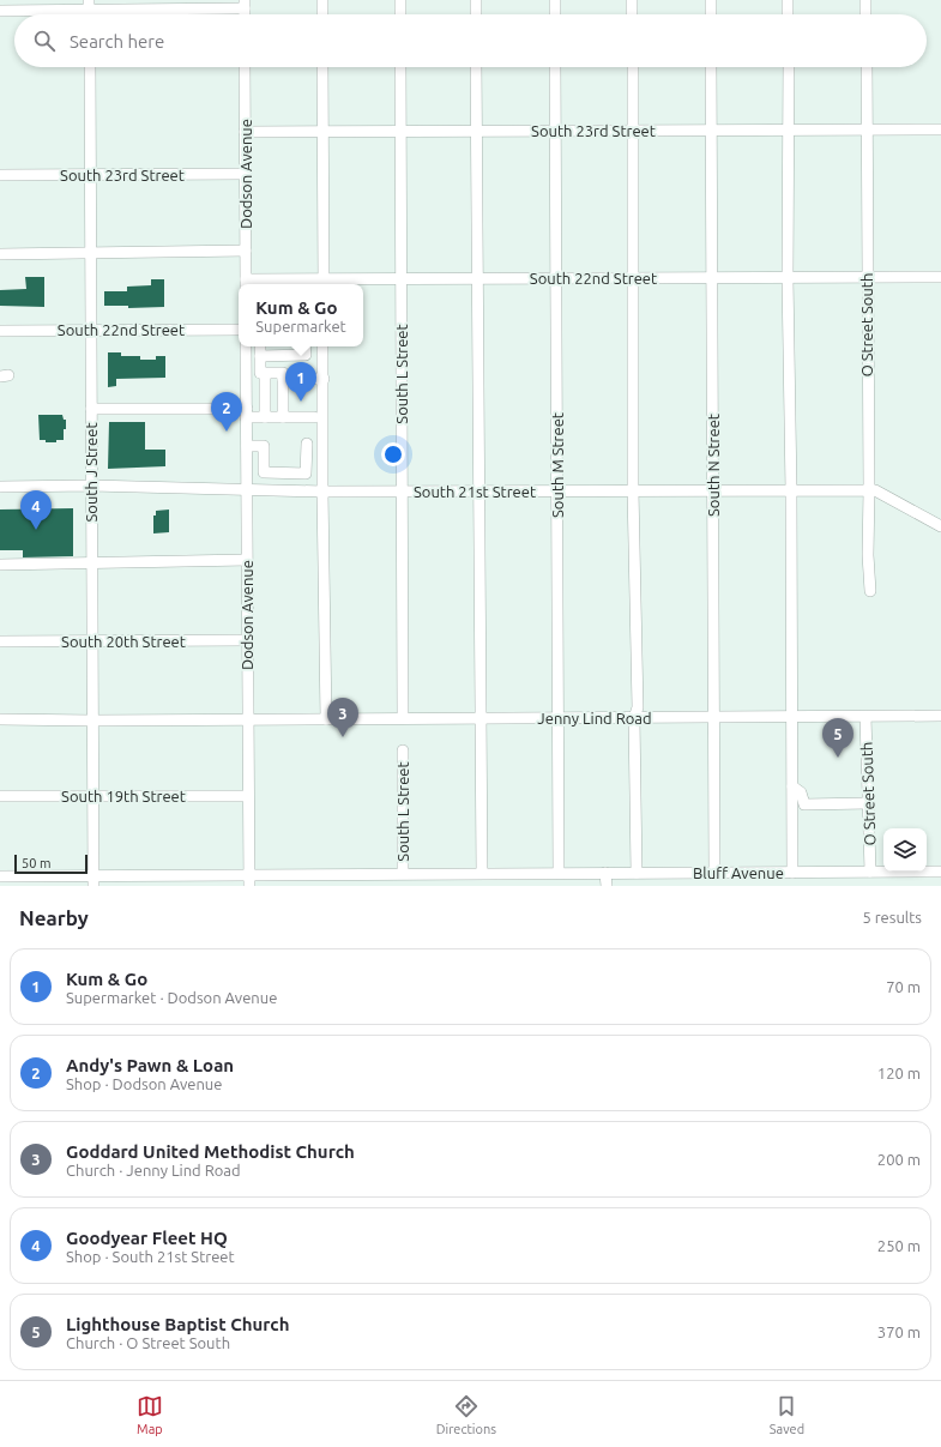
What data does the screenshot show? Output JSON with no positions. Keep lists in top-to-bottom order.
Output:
{
  "streets": {
    "street": [
      "South 23rd Street",
      "Dodson Avenue",
      "South 22nd Street",
      "O Street South",
      "South L Street",
      "South M Street",
      "South N Street",
      "South J Street",
      "South 21st Street",
      "South 20th Street",
      "Jenny Lind Road",
      "South 19th Street",
      "Bluff Avenue"
    ]
  },
  "crossings": [
    ["South 23rd Street", "Dodson Avenue"],
    ["South 23rd Street", "O Street South"],
    ["South 23rd Street", "South L Street"],
    ["South 23rd Street", "South M Street"],
    ["South 23rd Street", "South N Street"],
    ["South 23rd Street", "South J Street"],
    ["Dodson Avenue", "South 22nd Street"],
    ["Dodson Avenue", "South 21st Street"],
    ["Dodson Avenue", "South 20th Street"],
    ["Dodson Avenue", "Jenny Lind Road"],
    ["Dodson Avenue", "South 19th Street"],
    ["Dodson Avenue", "Bluff Avenue"],
    ["South 22nd Street", "O Street South"],
    ["South 22nd Street", "South L Street"],
    ["South 22nd Street", "South M Street"],
    ["South 22nd Street", "South N Street"],
    ["South 22nd Street", "South J Street"],
    ["O Street South", "South 21st Street"],
    ["O Street South", "Jenny Lind Road"],
    ["O Street South", "Bluff Avenue"],
    ["South L Street", "South 21st Street"],
    ["South L Street", "Jenny Lind Road"],
    ["South L Street", "Bluff Avenue"],
    ["South M Street", "South 21st Street"],
    ["South M Street", "Jenny Lind Road"],
    ["South M Street", "Bluff Avenue"],
    ["South N Street", "South 21st Street"],
    ["South N Street", "Jenny Lind Road"],
    ["South N Street", "Bluff Avenue"],
    ["South J Street", "South 21st Street"],
    ["South J Street", "South 20th Street"],
    ["South J Street", "Jenny Lind Road"],
    ["South J Street", "South 19th Street"],
    ["South J Street", "Bluff Avenue"]
  ],
  "scale_bar": "50 m",
  "page": {
    "search": "Search here",
    "popup": ["Kum & Go", "Supermarket"],
    "pins": [
      "1",
      "2",
      "4",
      "3",
      "5"
    ],
    "scale": "50 m",
    "heading": ["Nearby", "5 results"],
    "list": [
      {
        "mark": "1",
        "name": "Kum & Go",
        "note": "Supermarket · Dodson Avenue",
        "value": "70 m"
      },
      {
        "mark": "2",
        "name": "Andy's Pawn & Loan",
        "note": "Shop · Dodson Avenue",
        "value": "120 m"
      },
      {
        "mark": "3",
        "name": "Goddard United Methodist Church",
        "note": "Church · Jenny Lind Road",
        "value": "200 m"
      },
      {
        "mark": "4",
        "name": "Goodyear Fleet HQ",
        "note": "Shop · South 21st Street",
        "value": "250 m"
      },
      {
        "mark": "5",
        "name": "Lighthouse Baptist Church",
        "note": "Church · O Street South",
        "value": "370 m"
      }
    ],
    "nav": ["Map", "Directions", "Saved"]
  }
}
